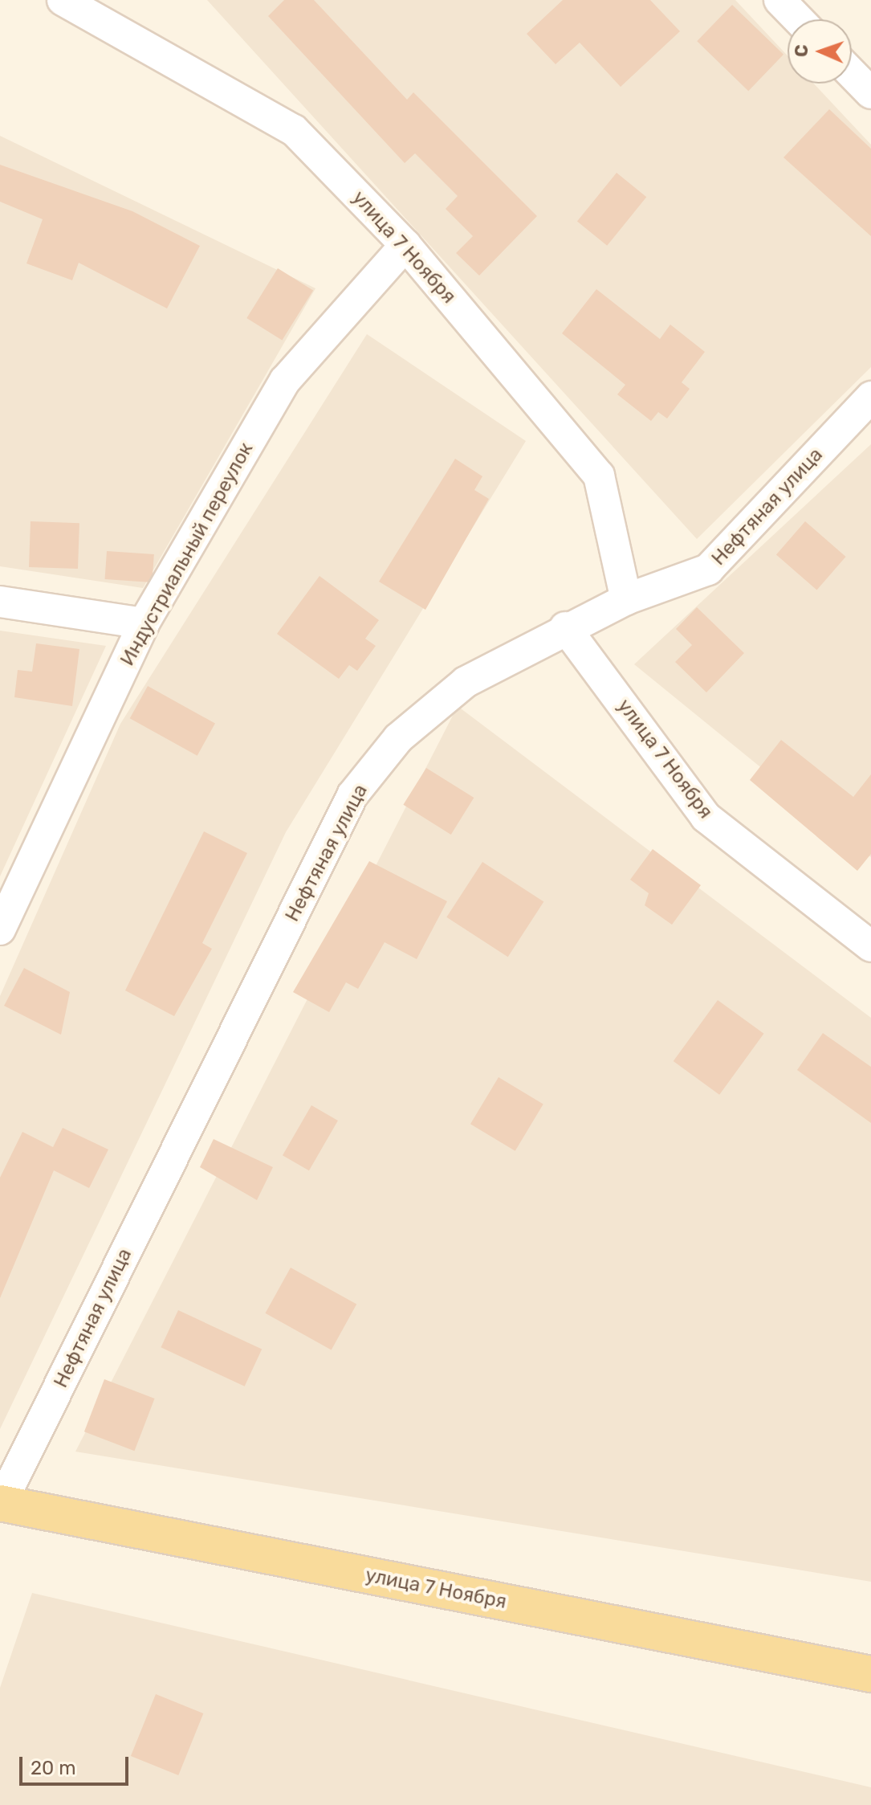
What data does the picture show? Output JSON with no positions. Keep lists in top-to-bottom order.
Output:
{
  "streets": {
    "main road": ["улица 7 Ноября"],
    "street": ["Нефтяная улица", "Индустриальный переулок"]
  },
  "crossings": [
    ["улица 7 Ноября", "Нефтяная улица"],
    ["улица 7 Ноября", "Индустриальный переулок"]
  ],
  "scale_bar": "20 m",
  "north": "left"
}
